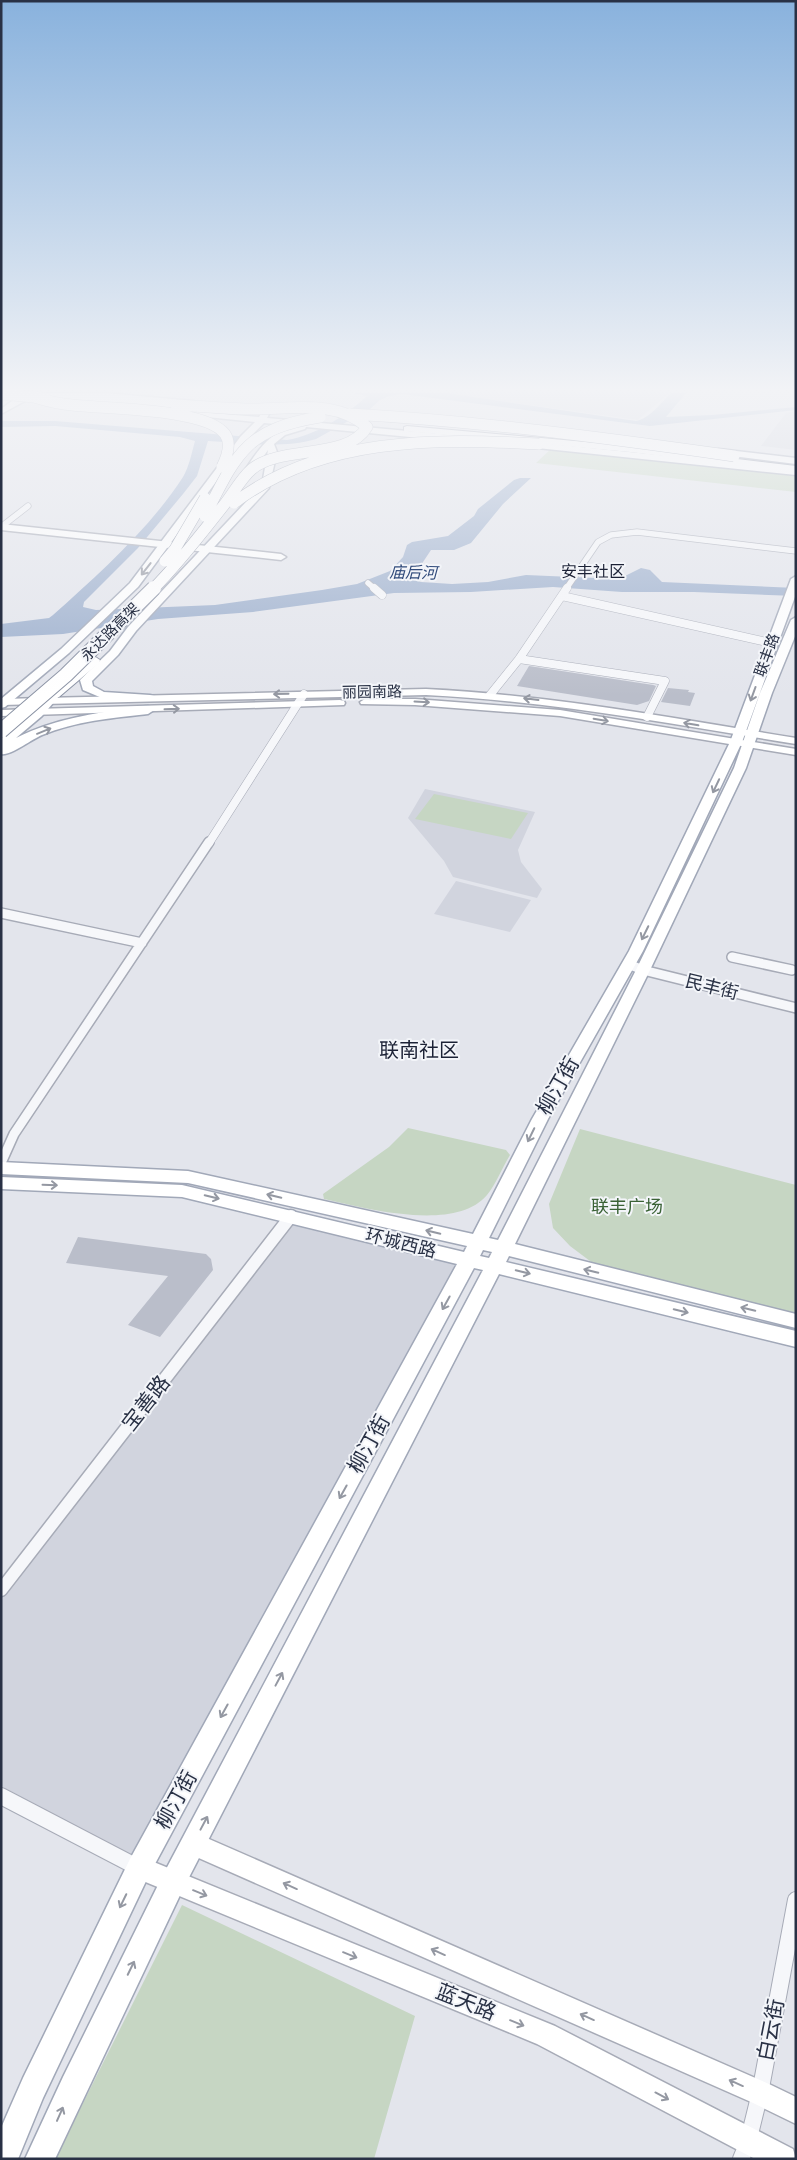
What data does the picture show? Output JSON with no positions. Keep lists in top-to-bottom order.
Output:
{
  "streets": {
    "highway": ["永达路高架"],
    "main road": [
      "联丰路",
      "丽园南路",
      "柳汀街",
      "环城西路",
      "蓝天路"
    ],
    "street": ["民丰街", "宝善路", "白云街"]
  },
  "crossings": [
    ["永达路高架", "丽园南路"],
    ["联丰路", "丽园南路"],
    ["联丰路", "柳汀街"],
    ["丽园南路", "柳汀街"],
    ["民丰街", "柳汀街"],
    ["柳汀街", "环城西路"],
    ["柳汀街", "蓝天路"],
    ["环城西路", "宝善路"],
    ["蓝天路", "白云街"]
  ],
  "districts": ["安丰社区", "联南社区"],
  "water": ["庙后河"],
  "parks": ["联丰广场"]
}
